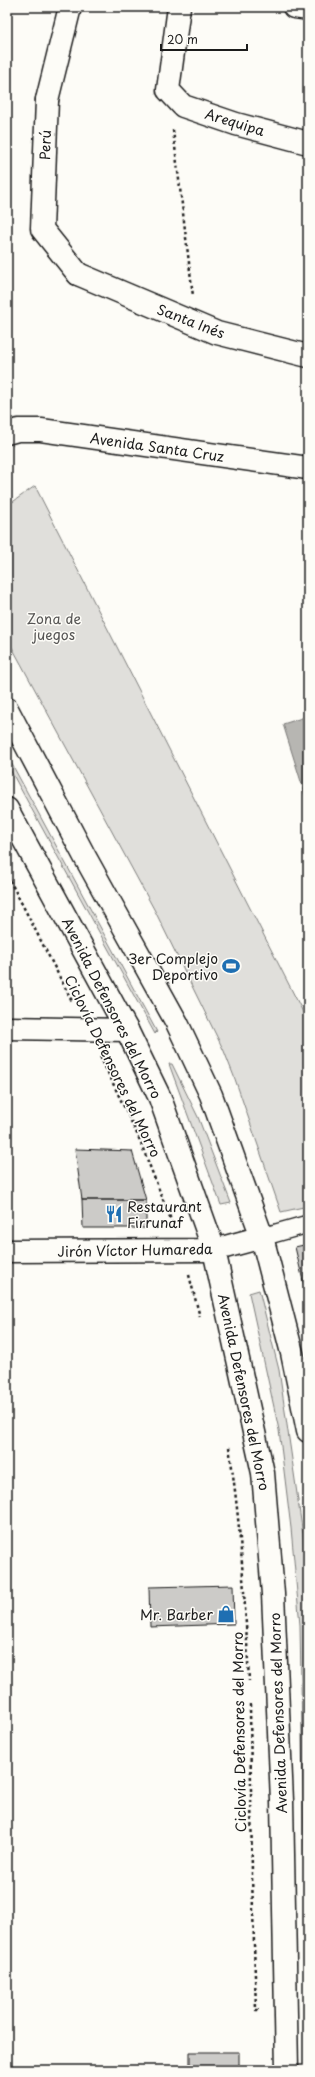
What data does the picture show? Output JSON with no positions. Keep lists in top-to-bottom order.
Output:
{
  "streets": {
    "main road": [
      "Arequipa",
      "Perú",
      "Santa Inés",
      "Avenida Santa Cruz",
      "Avenida Defensores del Morro",
      "Jirón Víctor Humareda"
    ],
    "path": ["Ciclovía Defensores del Morro"]
  },
  "crossings": [
    ["Perú", "Santa Inés"],
    ["Avenida Defensores del Morro", "Jirón Víctor Humareda"],
    ["Ciclovía Defensores del Morro", "Jirón Víctor Humareda"]
  ],
  "parks": ["Zona de juegos"],
  "places": {
    "sports": ["3er Complejo Deportivo"],
    "restaurant": ["Restaurant Firrunaf"],
    "shop": ["Mr. Barber"]
  },
  "scale_bar": "20 m"
}
